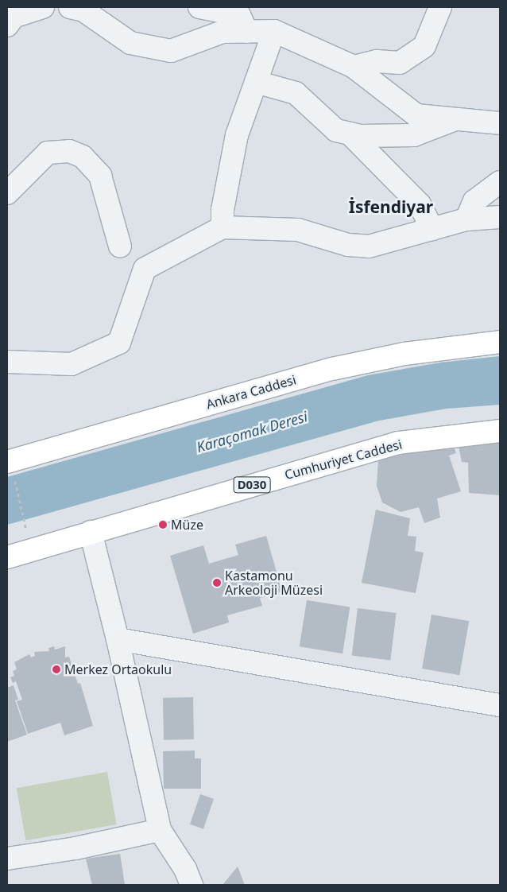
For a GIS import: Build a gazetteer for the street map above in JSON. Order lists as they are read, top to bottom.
{
  "streets": {
    "main road": ["Ankara Caddesi", "Cumhuriyet Caddesi", "D030"]
  },
  "districts": ["İsfendiyar"],
  "water": ["Karaçomak Deresi"],
  "places": ["Müze", "Kastamonu Arkeoloji Müzesi", "Merkez Ortaokulu"]
}
